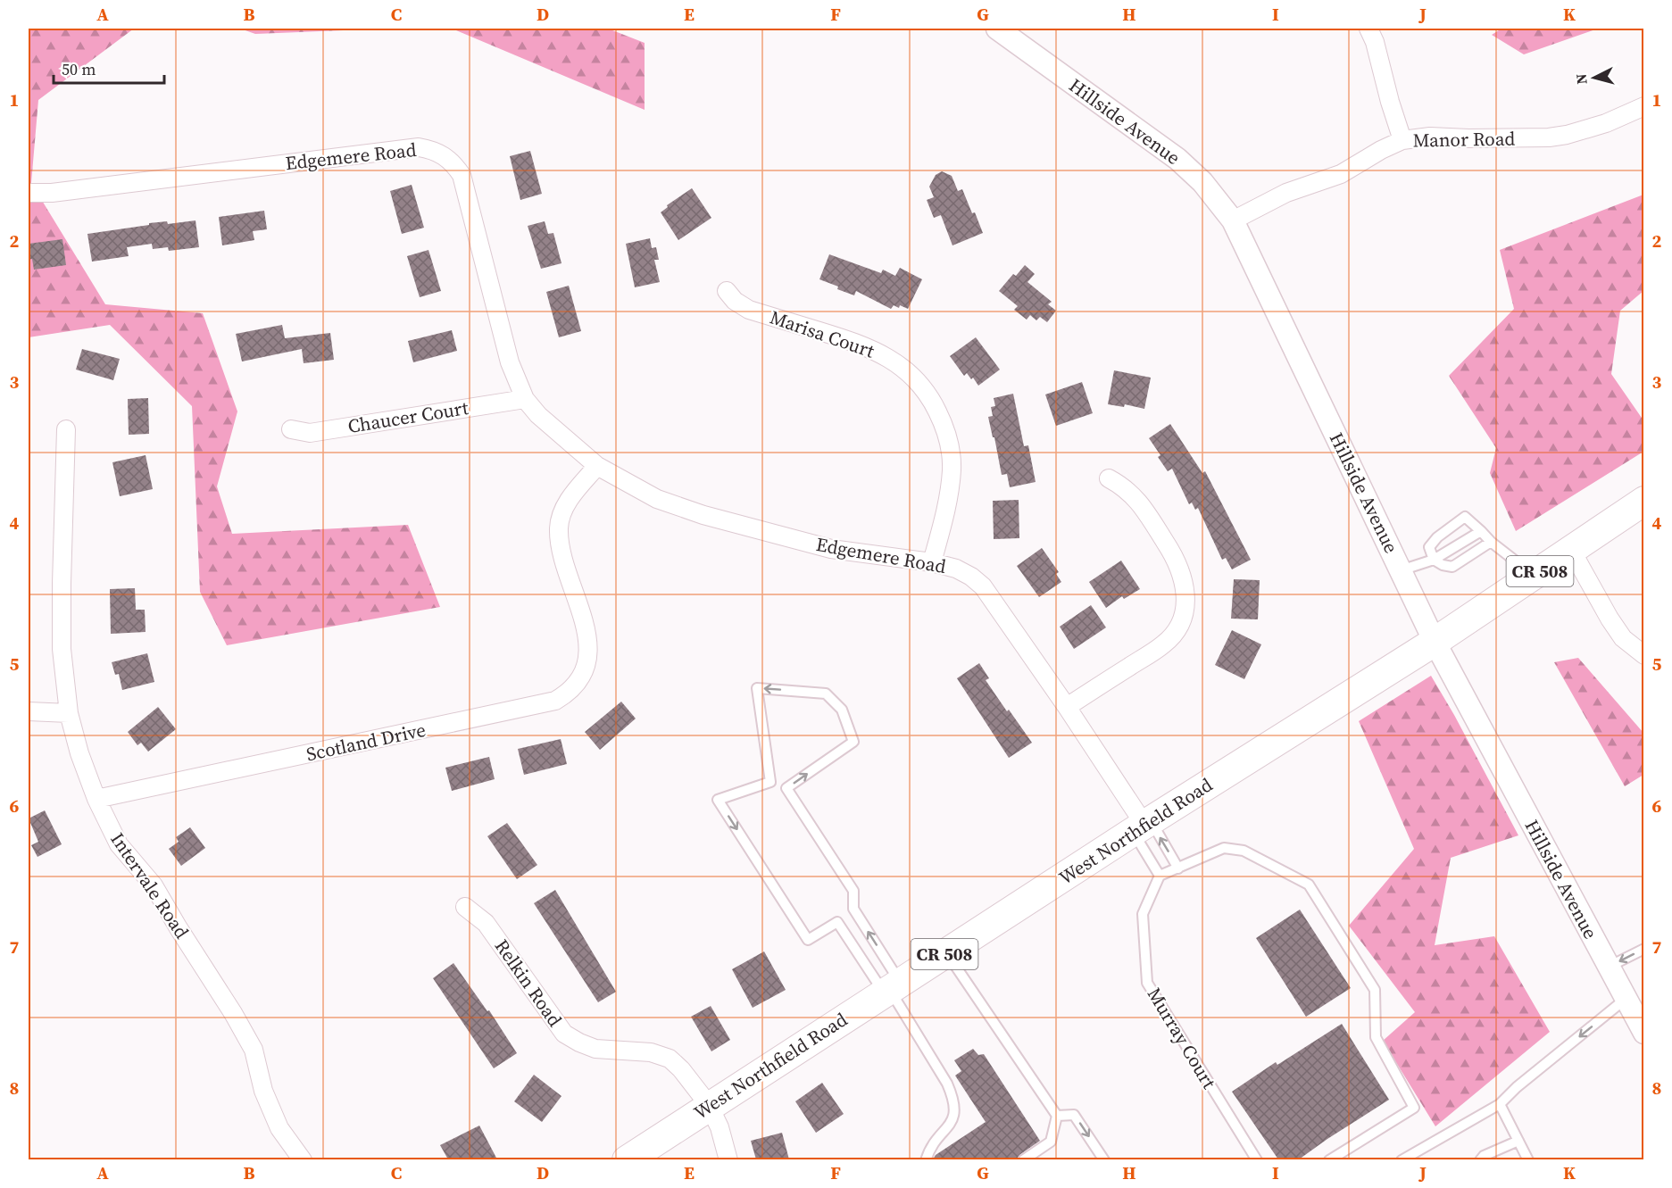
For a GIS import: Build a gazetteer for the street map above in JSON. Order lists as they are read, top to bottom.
{
  "streets": {
    "main road": ["CR 508", "West Northfield Road"],
    "street": [
      "Hillside Avenue",
      "Manor Road",
      "Edgemere Road",
      "Marisa Court",
      "Chaucer Court",
      "Scotland Drive",
      "Intervale Road",
      "Relkin Road"
    ],
    "lane": ["Murray Court"]
  },
  "crossings": [
    ["Hillside Avenue", "Manor Road"],
    ["Hillside Avenue", "West Northfield Road"],
    ["Edgemere Road", "Marisa Court"],
    ["Edgemere Road", "Chaucer Court"],
    ["Edgemere Road", "Scotland Drive"],
    ["Edgemere Road", "West Northfield Road"],
    ["Scotland Drive", "Intervale Road"],
    ["West Northfield Road", "Relkin Road"]
  ],
  "scale_bar": "50 m",
  "north": "left",
  "grid": {
    "columns": [
      "A",
      "B",
      "C",
      "D",
      "E",
      "F",
      "G",
      "H",
      "I",
      "J",
      "K"
    ],
    "rows": [
      "1",
      "2",
      "3",
      "4",
      "5",
      "6",
      "7",
      "8"
    ]
  }
}
